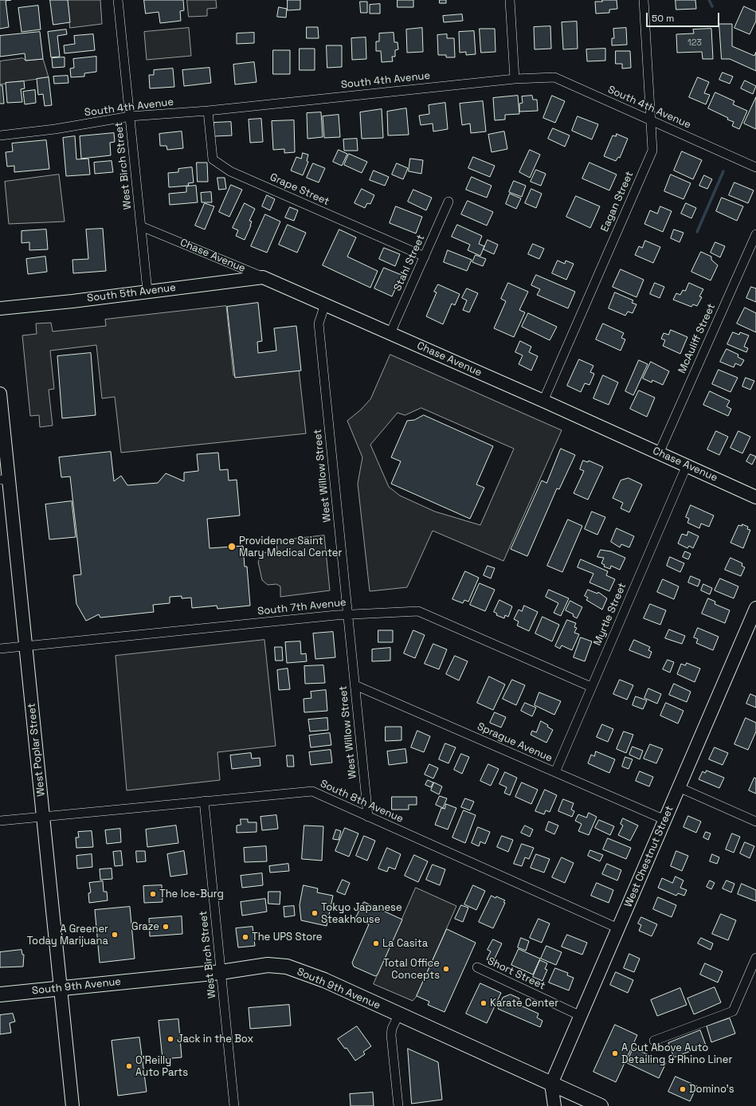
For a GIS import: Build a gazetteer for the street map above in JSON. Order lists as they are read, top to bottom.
{
  "streets": {
    "main road": [
      "Chase Avenue",
      "South 5th Avenue",
      "West Poplar Street",
      "West Chestnut Street",
      "South 9th Avenue"
    ],
    "street": [
      "South 4th Avenue",
      "West Birch Street",
      "Grape Street",
      "Eagan Street",
      "Stahl Street",
      "McAuliff Street",
      "West Willow Street",
      "South 7th Avenue",
      "Myrtle Street",
      "Sprague Avenue",
      "South 8th Avenue",
      "Short Street"
    ]
  },
  "crossings": [
    ["South 4th Avenue", "West Birch Street"],
    ["South 4th Avenue", "Grape Street"],
    ["South 4th Avenue", "Eagan Street"],
    ["West Birch Street", "Chase Avenue"],
    ["West Birch Street", "South 5th Avenue"],
    ["West Birch Street", "South 8th Avenue"],
    ["West Birch Street", "South 9th Avenue"],
    ["Grape Street", "Stahl Street"],
    ["Eagan Street", "Chase Avenue"],
    ["Chase Avenue", "Stahl Street"],
    ["Chase Avenue", "South 5th Avenue"],
    ["Chase Avenue", "McAuliff Street"],
    ["Chase Avenue", "West Willow Street"],
    ["Chase Avenue", "Myrtle Street"],
    ["West Willow Street", "South 7th Avenue"],
    ["West Willow Street", "Sprague Avenue"],
    ["West Willow Street", "South 8th Avenue"],
    ["South 7th Avenue", "Myrtle Street"],
    ["South 7th Avenue", "West Poplar Street"],
    ["Myrtle Street", "Sprague Avenue"],
    ["Sprague Avenue", "West Chestnut Street"],
    ["West Poplar Street", "South 8th Avenue"],
    ["West Poplar Street", "South 9th Avenue"],
    ["South 8th Avenue", "West Chestnut Street"],
    ["West Chestnut Street", "Short Street"],
    ["West Chestnut Street", "South 9th Avenue"]
  ],
  "places": [
    "Providence Saint Mary Medical Center",
    "The Ice-Burg",
    "Tokyo Japanese Steakhouse",
    "Graze",
    "A Greener Today Marijuana",
    "The UPS Store",
    "La Casita",
    "Total Office Concepts",
    "Karate Center",
    "Jack in the Box",
    "A Cut Above Auto Detailing & Rhino Liner",
    "O'Reilly Auto Parts",
    "Domino's"
  ],
  "house_numbers": ["123"],
  "scale_bar": "50 m"
}
